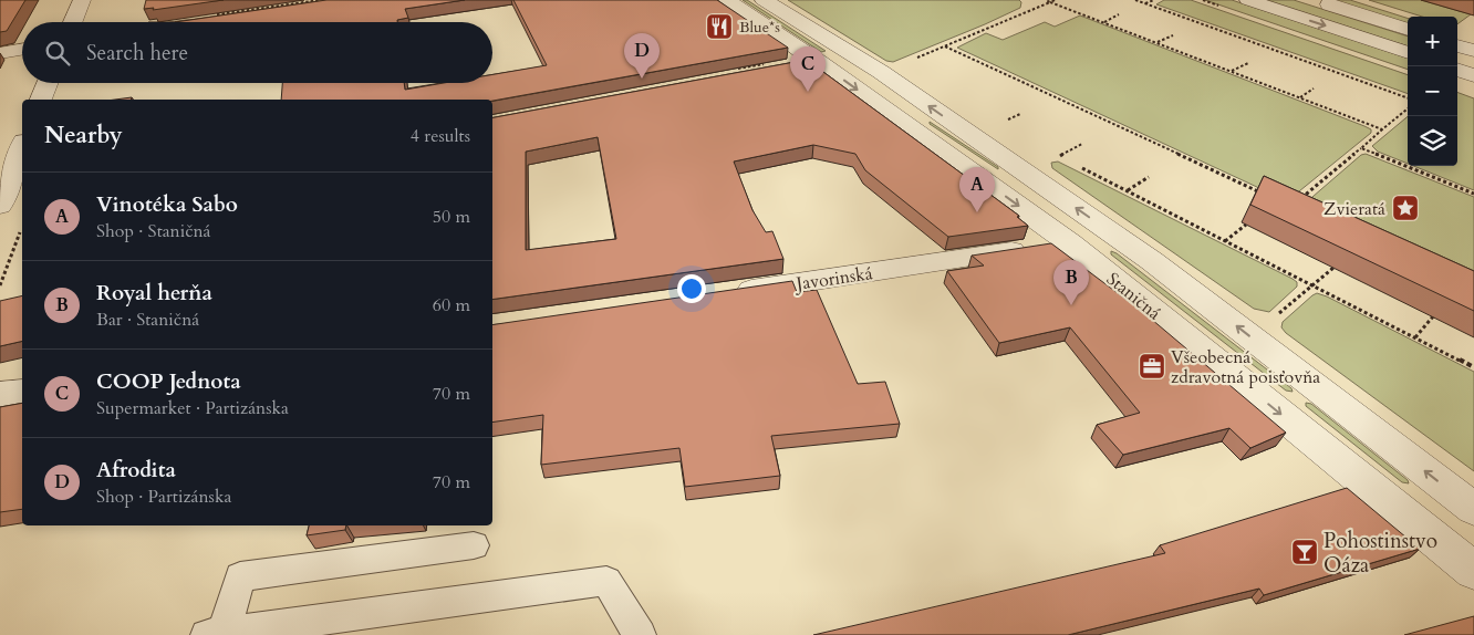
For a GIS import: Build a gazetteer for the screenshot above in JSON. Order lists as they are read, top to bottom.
{
  "streets": {
    "street": ["Javorinská", "Staničná"]
  },
  "crossings": [
    ["Javorinská", "Staničná"]
  ],
  "places": {
    "restaurant": ["Blue*s"],
    "place": ["Zvieratá"],
    "office": ["Všeobecná zdravotná poisťovňa"],
    "bar": ["Pohostinstvo Oáza"]
  },
  "page": {
    "map_buttons": ["+", "−"],
    "search": "Search here",
    "pins": [
      "D",
      "C",
      "A",
      "B"
    ],
    "heading": ["Nearby", "4 results"],
    "list": [
      {
        "mark": "A",
        "name": "Vinotéka Sabo",
        "note": "Shop · Staničná",
        "value": "50 m"
      },
      {
        "mark": "B",
        "name": "Royal herňa",
        "note": "Bar · Staničná",
        "value": "60 m"
      },
      {
        "mark": "C",
        "name": "COOP Jednota",
        "note": "Supermarket · Partizánska",
        "value": "70 m"
      },
      {
        "mark": "D",
        "name": "Afrodita",
        "note": "Shop · Partizánska",
        "value": "70 m"
      }
    ]
  }
}
